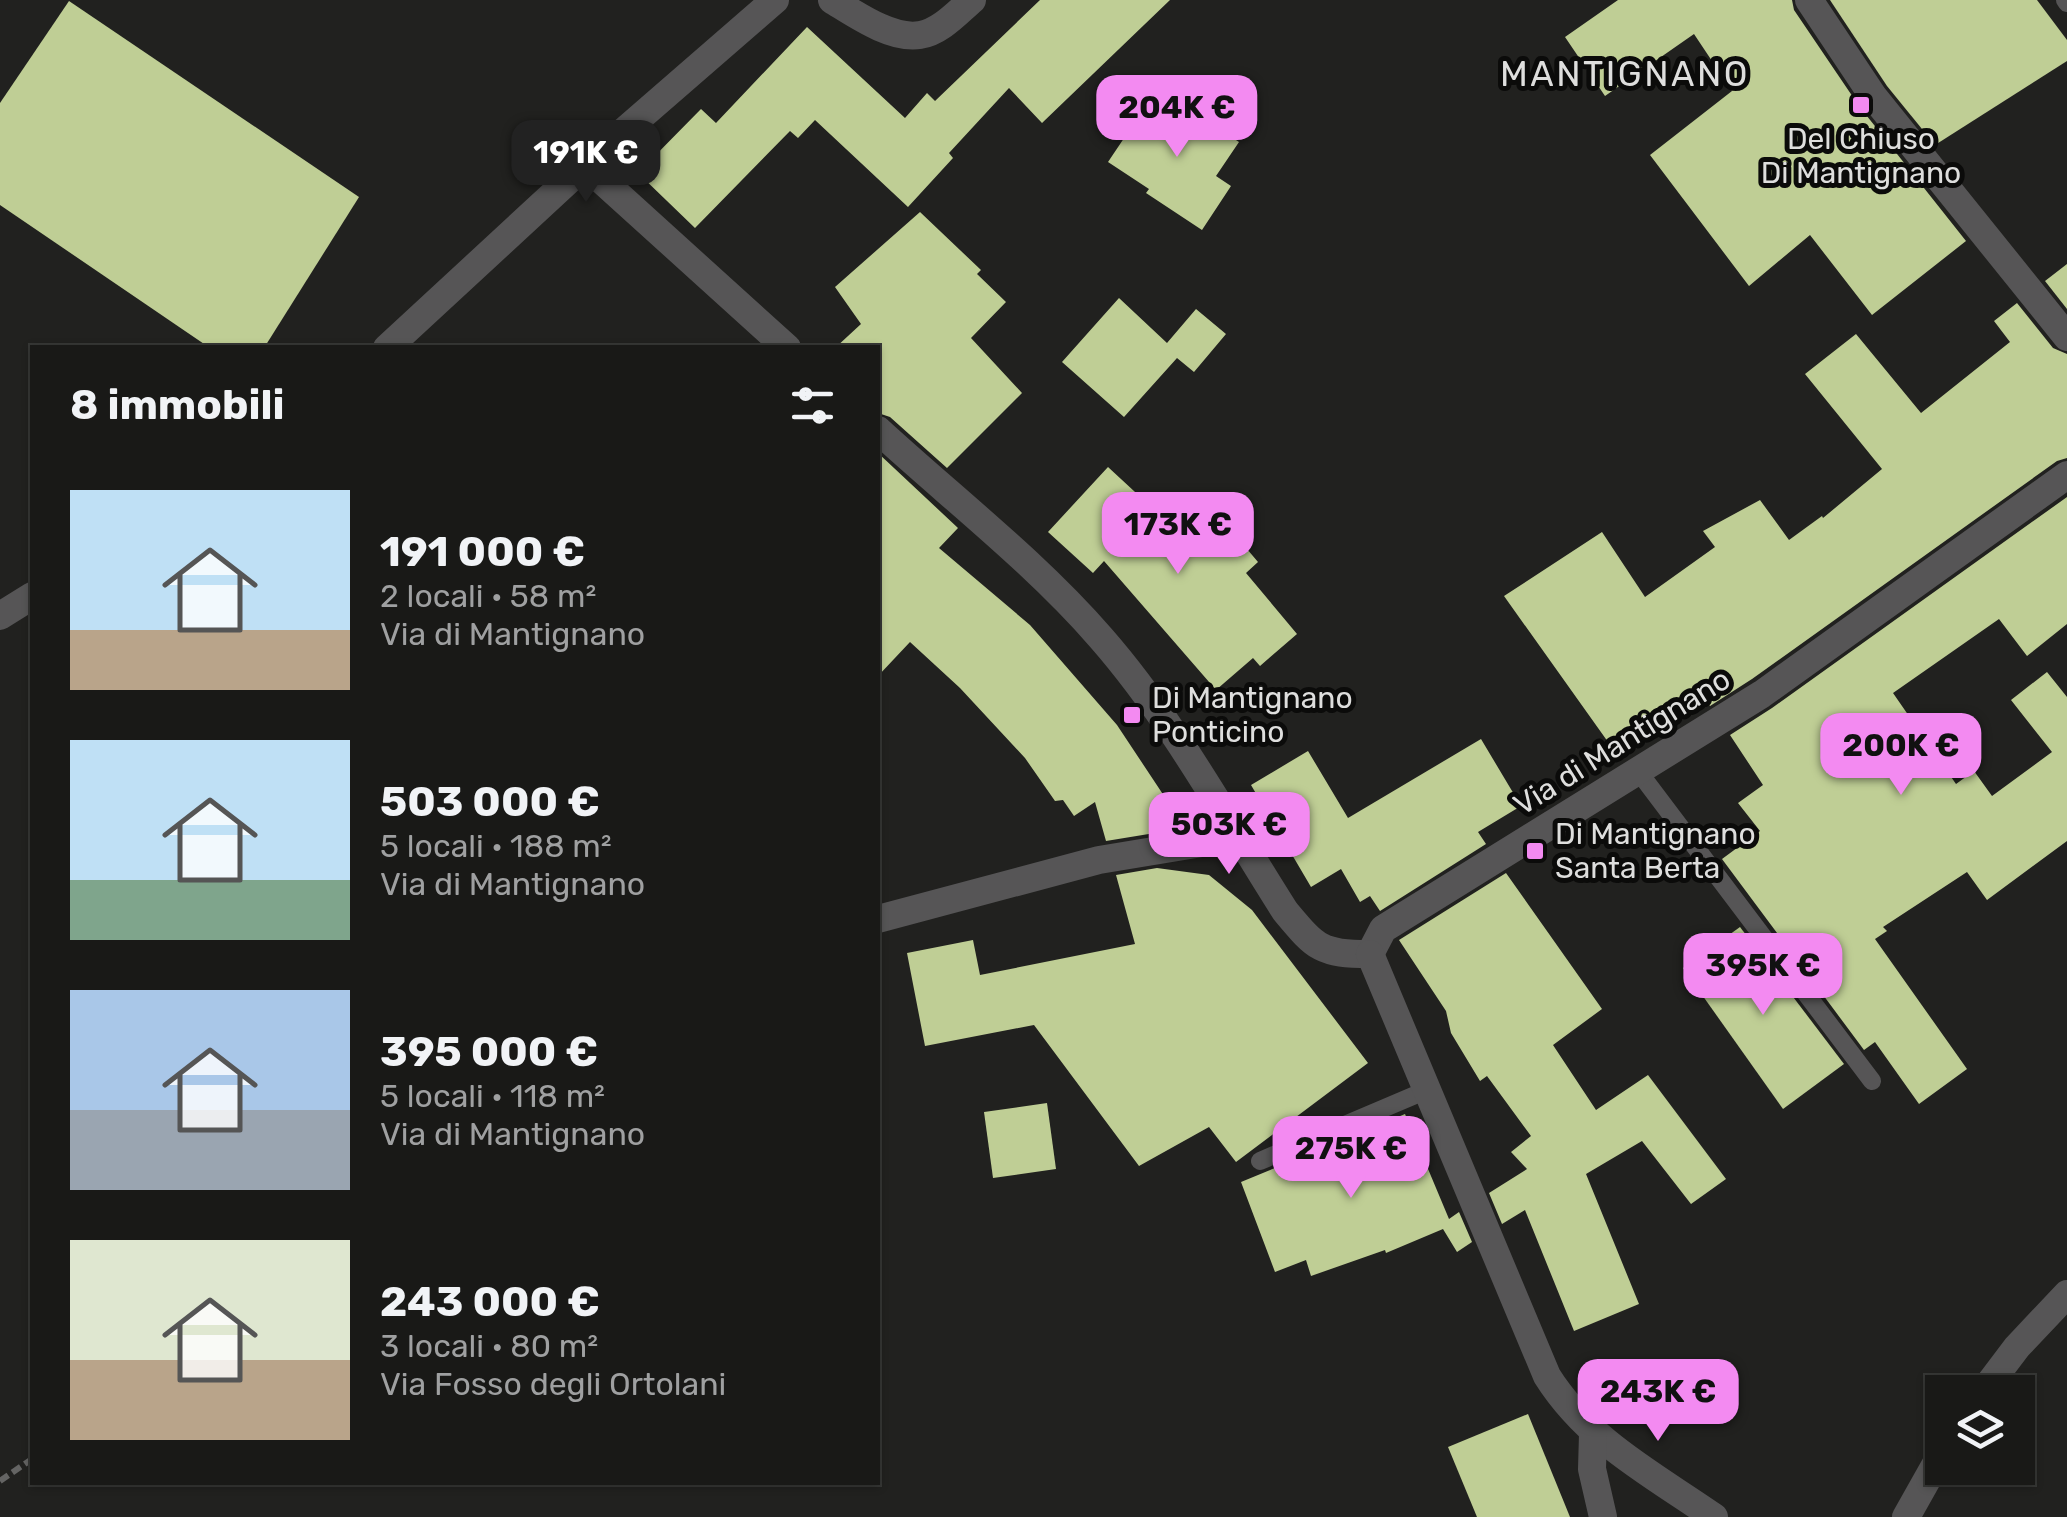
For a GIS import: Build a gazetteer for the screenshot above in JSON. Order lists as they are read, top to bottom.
{
  "streets": {
    "street": ["Via di Mantignano"]
  },
  "districts": ["MANTIGNANO"],
  "places": {
    "transit": ["Del Chiuso Di Mantignano", "Di Mantignano Ponticino", "Di Mantignano Santa Berta"]
  },
  "page": {
    "price": [
      "204K €",
      "191K €",
      "173K €",
      "200K €",
      "503K €",
      "395K €",
      "275K €",
      "243K €"
    ],
    "heading": "8 immobili",
    "list": [
      {
        "name": "191 000 €",
        "note": "2 locali · 58 m² · Via di Mantignano"
      },
      {
        "name": "503 000 €",
        "note": "5 locali · 188 m² · Via di Mantignano"
      },
      {
        "name": "395 000 €",
        "note": "5 locali · 118 m² · Via di Mantignano"
      },
      {
        "name": "243 000 €",
        "note": "3 locali · 80 m² · Via Fosso degli Ortolani"
      }
    ]
  }
}
